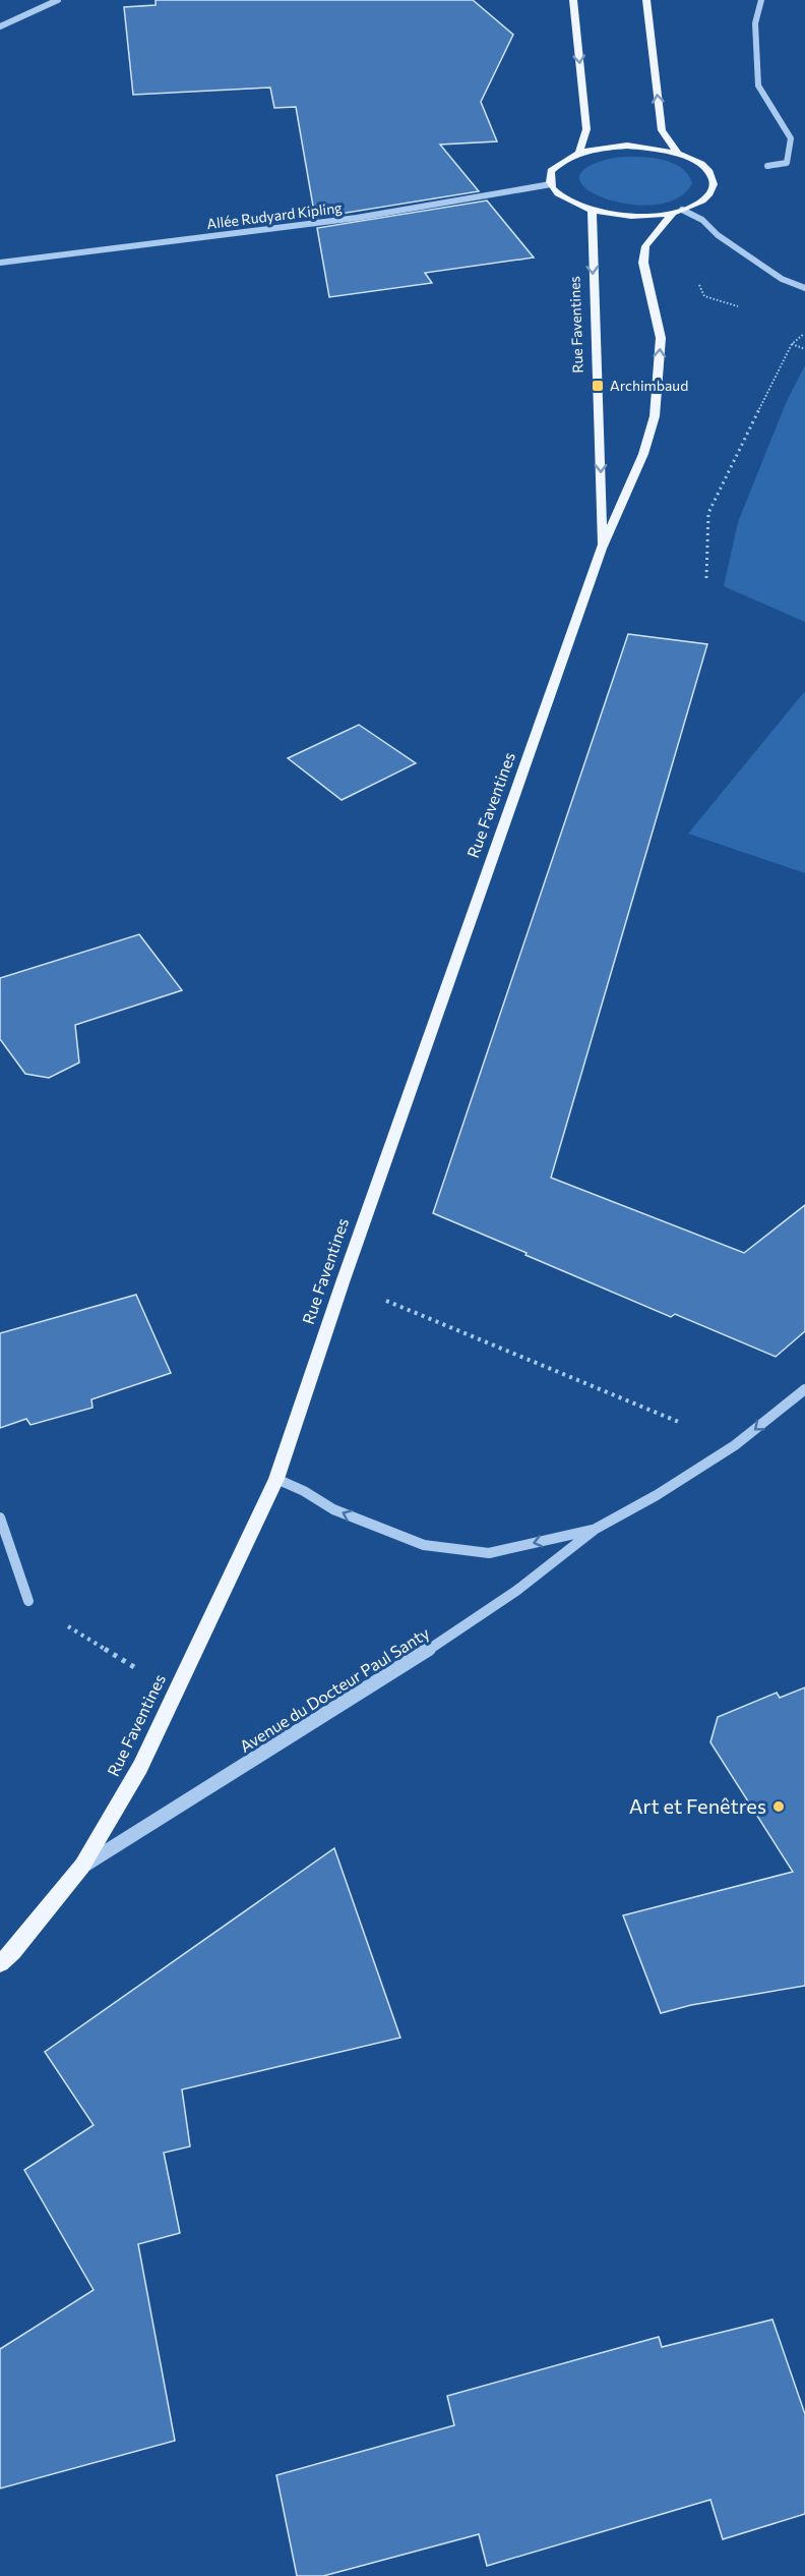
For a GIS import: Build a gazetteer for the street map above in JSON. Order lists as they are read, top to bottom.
{
  "streets": {
    "main road": ["Rue Faventines"],
    "street": ["Allée Rudyard Kipling", "Avenue du Docteur Paul Santy"]
  },
  "crossings": [
    ["Allée Rudyard Kipling", "Rue Faventines"],
    ["Rue Faventines", "Avenue du Docteur Paul Santy"]
  ],
  "places": {
    "transit": ["Archimbaud"],
    "other": ["Art et Fenêtres"]
  }
}
